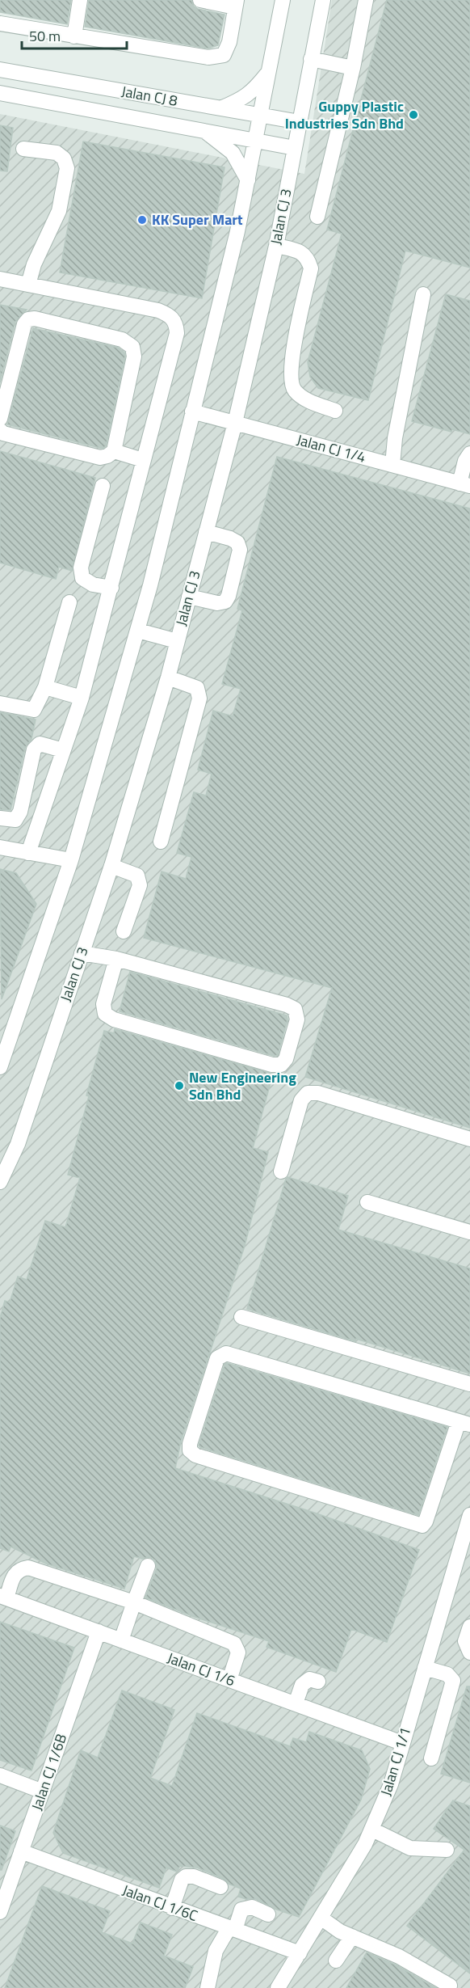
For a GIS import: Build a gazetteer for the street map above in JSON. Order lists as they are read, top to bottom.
{
  "streets": {
    "street": [
      "Jalan CJ 8",
      "Jalan CJ 3",
      "Jalan CJ 1/4",
      "Jalan CJ 1/6",
      "Jalan CJ 1/1",
      "Jalan CJ 1/6B",
      "Jalan CJ 1/6C"
    ]
  },
  "crossings": [
    ["Jalan CJ 8", "Jalan CJ 3"],
    ["Jalan CJ 3", "Jalan CJ 1/4"],
    ["Jalan CJ 1/6", "Jalan CJ 1/1"],
    ["Jalan CJ 1/6", "Jalan CJ 1/6B"],
    ["Jalan CJ 1/1", "Jalan CJ 1/6C"],
    ["Jalan CJ 1/6B", "Jalan CJ 1/6C"]
  ],
  "places": ["Guppy Plastic Industries Sdn Bhd", "KK Super Mart", "New Engineering Sdn Bhd"],
  "scale_bar": "50 m"
}
